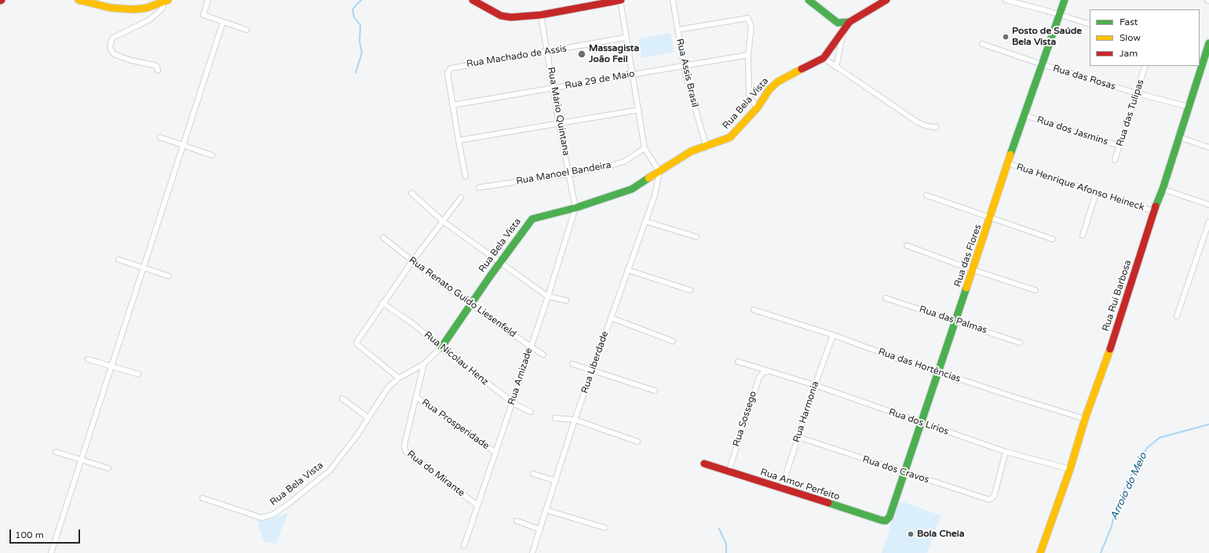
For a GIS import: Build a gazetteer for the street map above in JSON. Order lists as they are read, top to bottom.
{
  "streets": {
    "street": [
      "Rua Machado de Assis",
      "Rua Assis Brasil",
      "Rua das Rosas",
      "Rua 29 de Maio",
      "Rua Bela Vista",
      "Rua Mário Quintana",
      "Rua das Tulipas",
      "Rua dos Jasmins",
      "Rua Manoel Bandeira",
      "Rua Henrique Afonso Heineck",
      "Rua das Flores",
      "Rua Ruí Barbosa",
      "Rua Renato Guido Liesenfeld",
      "Rua das Palmas",
      "Rua Nicolau Henz",
      "Rua Liberdade",
      "Rua das Hortências",
      "Rua Amizade",
      "Rua Harmonia",
      "Rua Sossego",
      "Rua dos Lírios",
      "Rua Prosperidade",
      "Rua dos Cravos",
      "Rua do Mirante",
      "Rua Amor Perfeito"
    ]
  },
  "crossings": [
    ["Rua Machado de Assis", "Rua 29 de Maio"],
    ["Rua Machado de Assis", "Rua Mário Quintana"],
    ["Rua Assis Brasil", "Rua 29 de Maio"],
    ["Rua Assis Brasil", "Rua Bela Vista"],
    ["Rua das Rosas", "Rua das Tulipas"],
    ["Rua das Rosas", "Rua das Flores"],
    ["Rua das Rosas", "Rua Ruí Barbosa"],
    ["Rua 29 de Maio", "Rua Mário Quintana"],
    ["Rua Bela Vista", "Rua Mário Quintana"],
    ["Rua Bela Vista", "Rua Renato Guido Liesenfeld"],
    ["Rua Bela Vista", "Rua Nicolau Henz"],
    ["Rua Bela Vista", "Rua Liberdade"],
    ["Rua Bela Vista", "Rua Amizade"],
    ["Rua Bela Vista", "Rua do Mirante"],
    ["Rua Mário Quintana", "Rua Manoel Bandeira"],
    ["Rua Mário Quintana", "Rua Amizade"],
    ["Rua das Tulipas", "Rua dos Jasmins"],
    ["Rua dos Jasmins", "Rua das Flores"],
    ["Rua Henrique Afonso Heineck", "Rua das Flores"],
    ["Rua Henrique Afonso Heineck", "Rua Ruí Barbosa"],
    ["Rua das Flores", "Rua das Palmas"],
    ["Rua das Flores", "Rua das Hortências"],
    ["Rua das Flores", "Rua dos Lírios"],
    ["Rua das Flores", "Rua dos Cravos"],
    ["Rua das Flores", "Rua Amor Perfeito"],
    ["Rua Ruí Barbosa", "Rua das Hortências"],
    ["Rua Ruí Barbosa", "Rua dos Lírios"],
    ["Rua Renato Guido Liesenfeld", "Rua Amizade"],
    ["Rua Nicolau Henz", "Rua Amizade"],
    ["Rua das Hortências", "Rua Harmonia"],
    ["Rua Amizade", "Rua Prosperidade"],
    ["Rua Amizade", "Rua do Mirante"],
    ["Rua Harmonia", "Rua dos Lírios"],
    ["Rua Harmonia", "Rua dos Cravos"],
    ["Rua Harmonia", "Rua Amor Perfeito"],
    ["Rua Sossego", "Rua dos Lírios"],
    ["Rua Sossego", "Rua Amor Perfeito"],
    ["Rua dos Lírios", "Rua dos Cravos"],
    ["Rua Prosperidade", "Rua do Mirante"]
  ],
  "water": ["Arroio do Meio"],
  "places": ["Posto de Saúde Bela Vista", "Massagista João Feil", "Bola Cheia"],
  "legend": ["Fast", "Slow", "Jam"],
  "scale_bar": "100 m"
}
